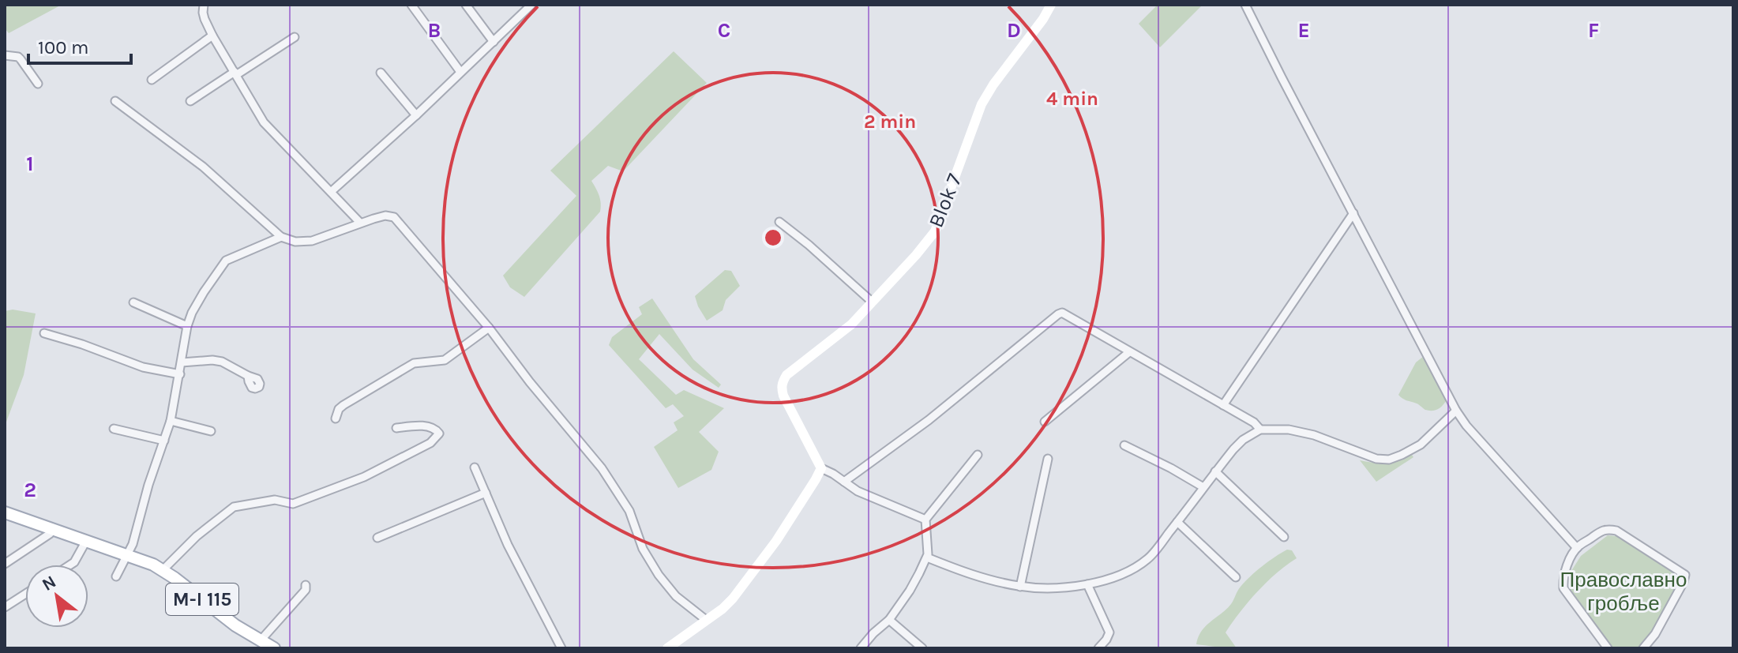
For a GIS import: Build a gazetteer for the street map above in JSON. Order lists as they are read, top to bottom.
{
  "streets": {
    "main road": ["M-I 115"],
    "street": ["Blok 7"]
  },
  "parks": ["Православно гробље"],
  "scale_bar": "100 m",
  "north": "top left",
  "grid": {
    "columns": [
      "B",
      "C",
      "D",
      "E",
      "F"
    ],
    "rows": ["1", "2"]
  },
  "rings": ["4 min", "2 min"]
}
